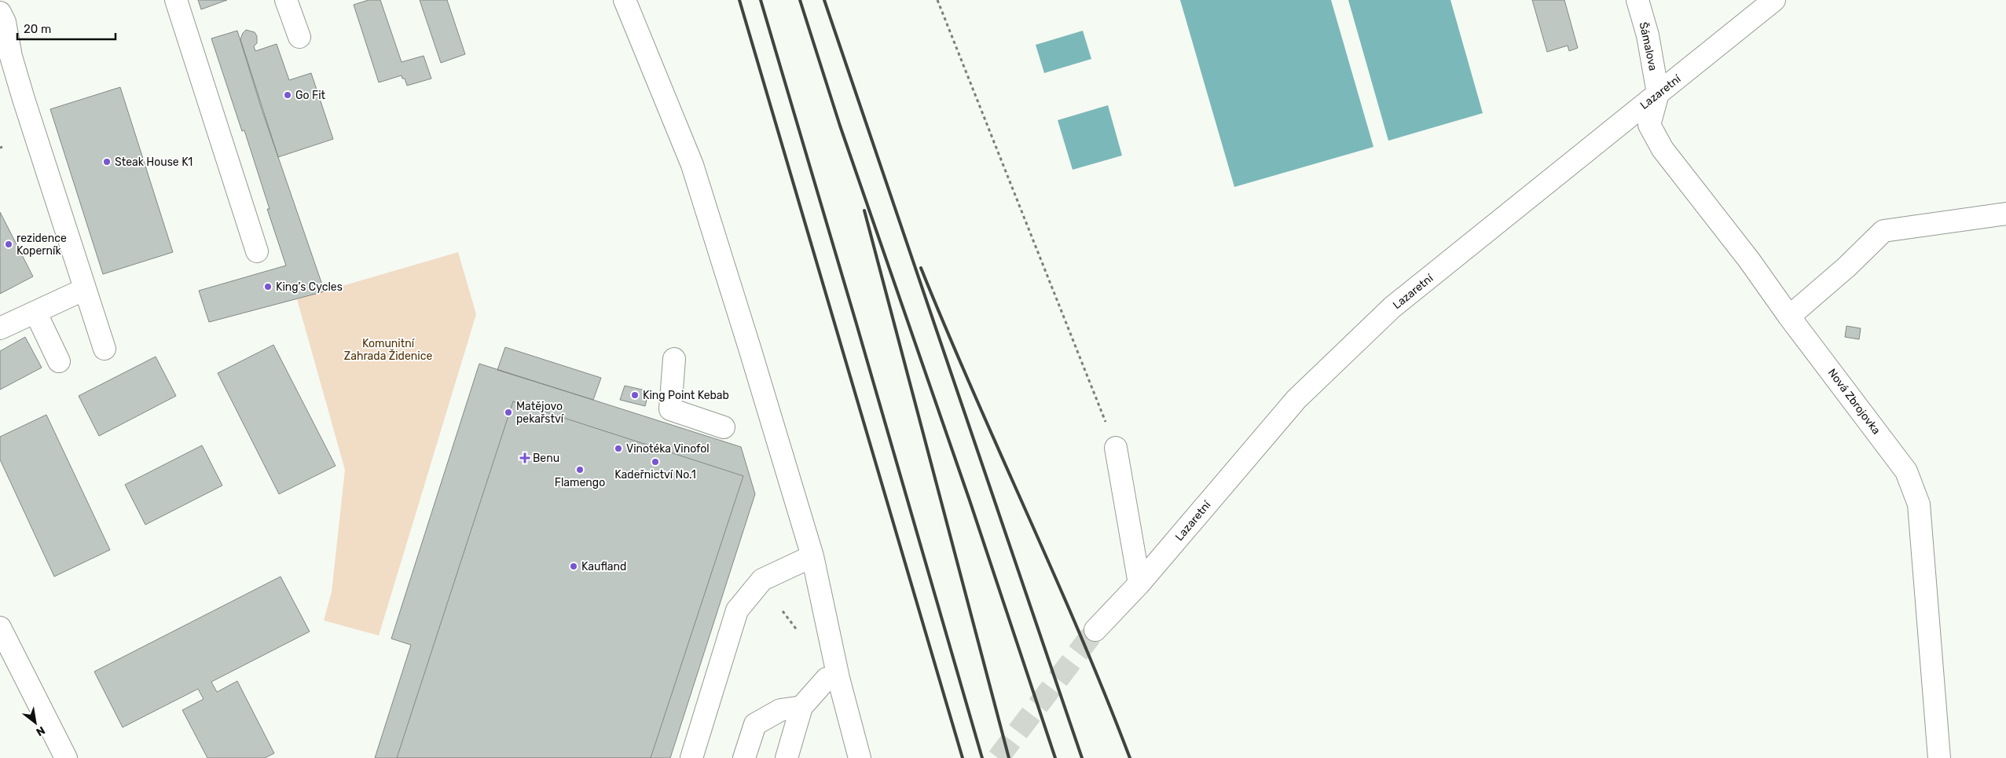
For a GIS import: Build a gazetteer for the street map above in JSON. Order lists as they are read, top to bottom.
{
  "streets": {
    "street": ["Šámalova", "Lazaretní", "Nová Zbrojovka"]
  },
  "crossings": [
    ["Šámalova", "Lazaretní"],
    ["Šámalova", "Nová Zbrojovka"],
    ["Lazaretní", "Nová Zbrojovka"]
  ],
  "parks": ["Komunitní Zahrada Židenice"],
  "places": {
    "other": [
      "Go Fit",
      "Steak House K1",
      "rezidence Koperník",
      "King's Cycles",
      "King Point Kebab",
      "Matějovo pekařství",
      "Vinotéka Vinofol",
      "Kadeřnictví No.1",
      "Flamengo",
      "Kaufland"
    ],
    "health": ["Benu"]
  },
  "scale_bar": "20 m",
  "north": "bottom right"
}
